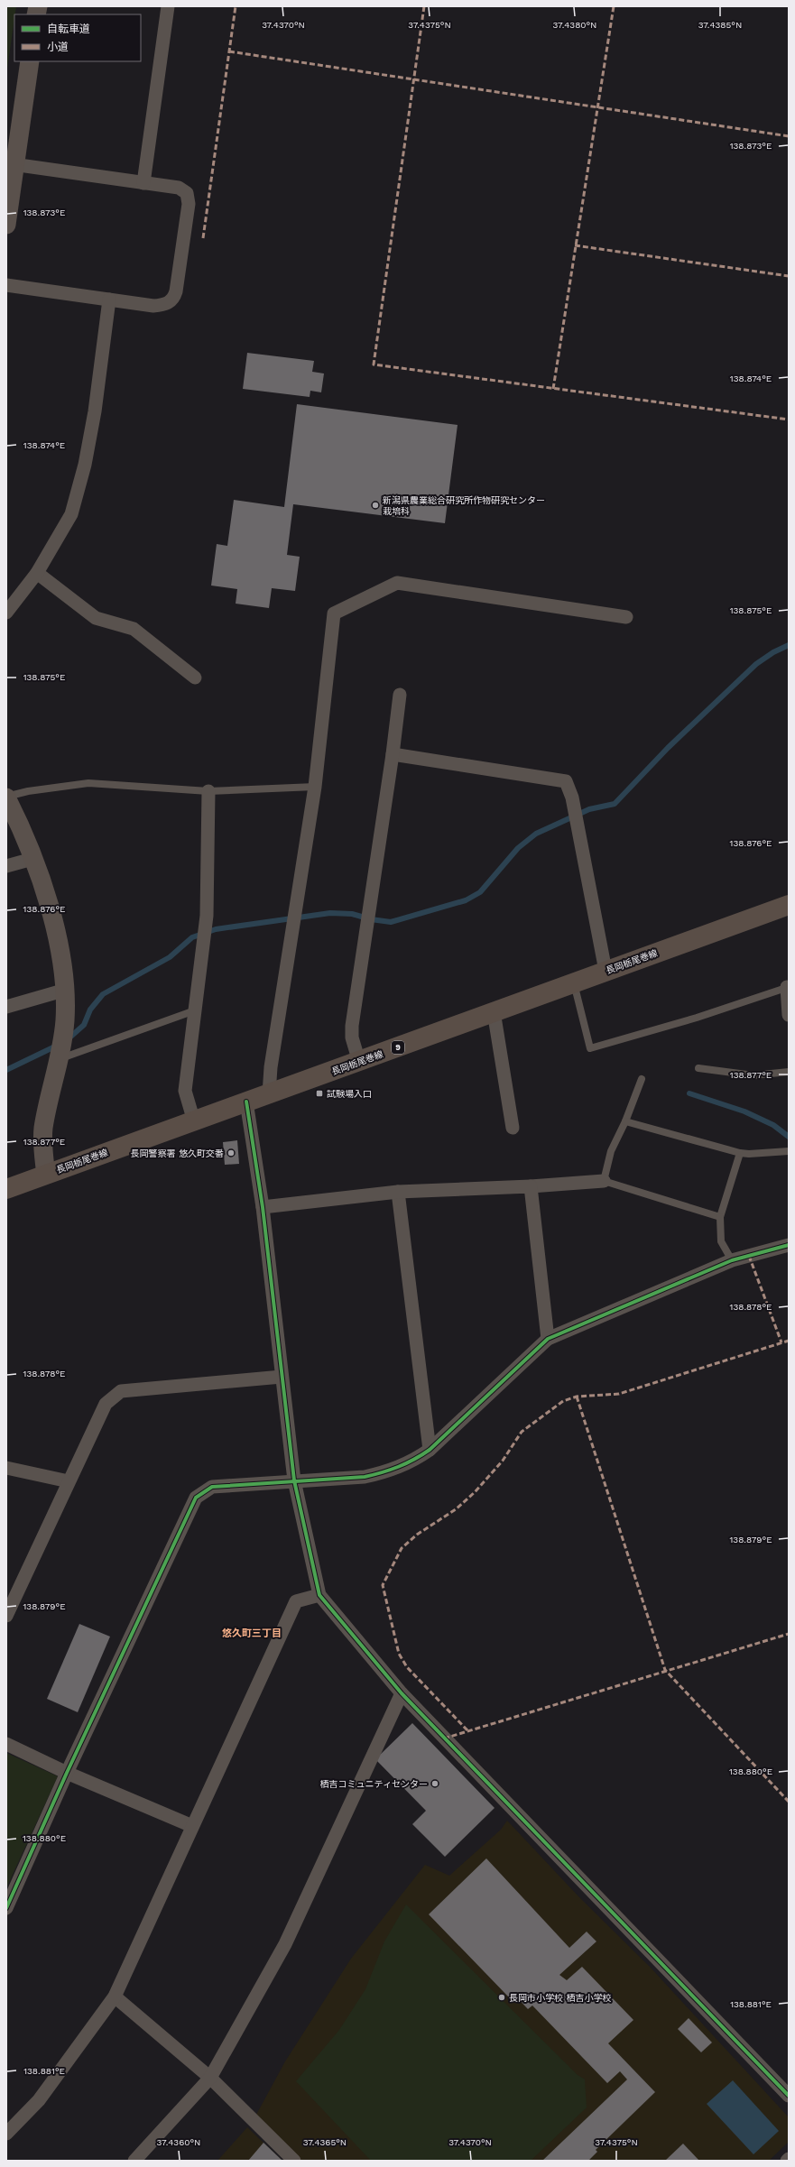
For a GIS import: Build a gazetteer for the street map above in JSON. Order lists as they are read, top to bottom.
{
  "streets": {
    "main road": ["長岡栃尾巻線", "9"]
  },
  "districts": ["悠久町三丁目"],
  "places": {
    "other": [
      "新潟県農業総合研究所作物研究センター 栽培科",
      "長岡警察署 悠久町交番",
      "栖吉コミュニティセンター",
      "長岡市小学校 栖吉小学校"
    ],
    "transit": ["試験場入口"]
  },
  "legend": ["自転車道", "小道"],
  "coordinates": [
    "37.4370°N",
    "37.4375°N",
    "37.4380°N",
    "37.4385°N",
    "138.873°E",
    "138.874°E",
    "138.875°E",
    "138.876°E",
    "138.877°E",
    "138.878°E",
    "138.879°E",
    "138.880°E",
    "138.881°E",
    "37.4360°N",
    "37.4365°N"
  ]
}
